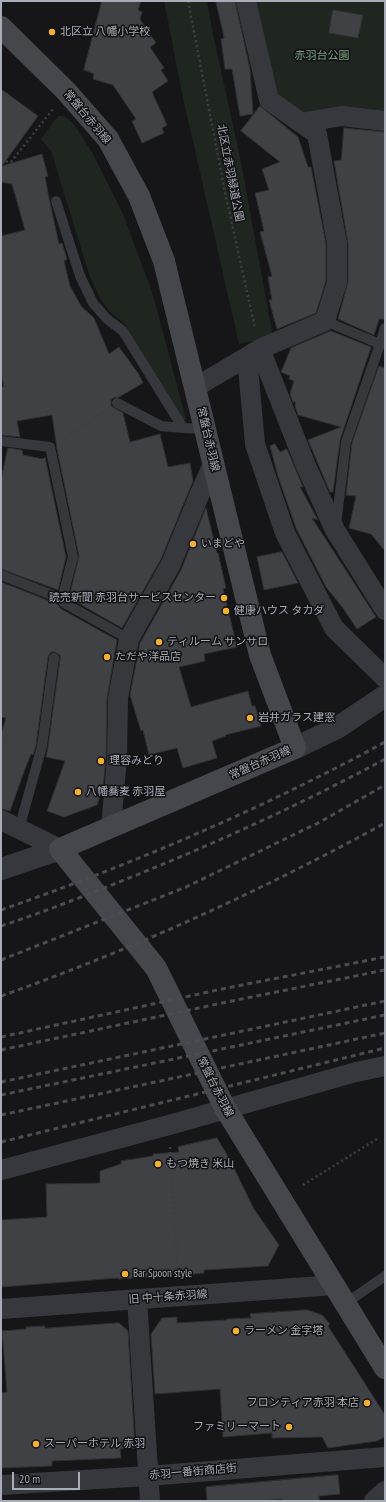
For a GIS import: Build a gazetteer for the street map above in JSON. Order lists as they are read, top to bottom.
{
  "streets": {
    "main road": ["常盤台赤羽線"],
    "street": ["旧 中十条赤羽線", "赤羽一番街商店街"],
    "path": ["北区立赤羽緑道公園"]
  },
  "crossings": [
    ["常盤台赤羽線", "旧 中十条赤羽線"]
  ],
  "parks": ["赤羽台公園"],
  "places": [
    "北区立 八幡小学校",
    "いまどや",
    "読売新聞 赤羽台サービスセンター",
    "健康ハウス タカダ",
    "ティルーム サンサロ",
    "ただや洋品店",
    "岩井ガラス建窓",
    "理容みどり",
    "八幡蕎麦 赤羽屋",
    "もつ焼き 米山",
    "Bar Spoon style",
    "ラーメン 金字塔",
    "フロンティア赤羽 本店",
    "ファミリーマート",
    "スーパーホテル 赤羽"
  ],
  "scale_bar": "20 m"
}
